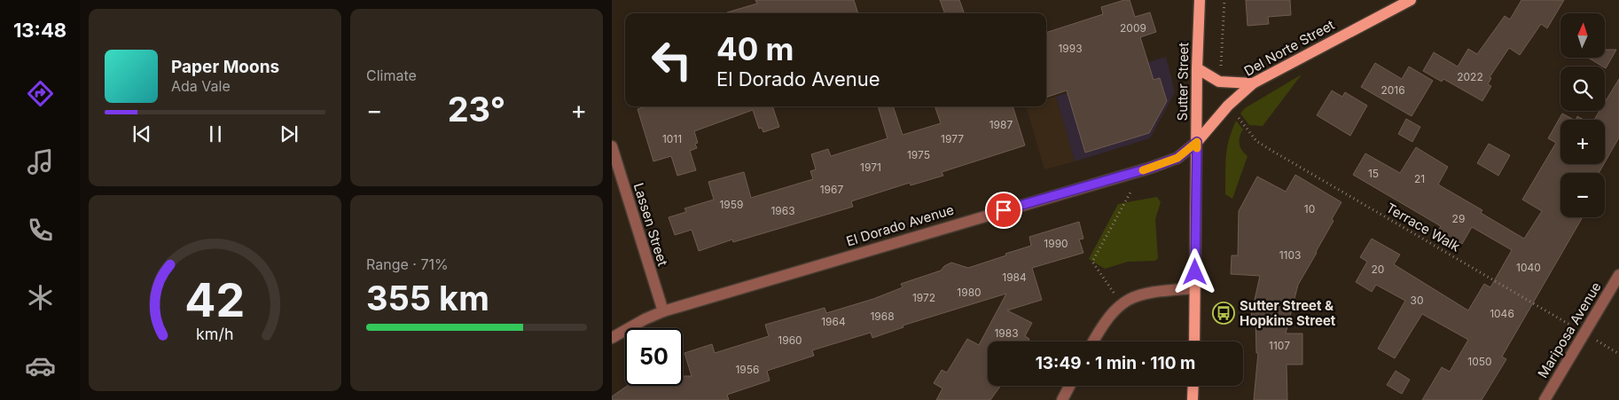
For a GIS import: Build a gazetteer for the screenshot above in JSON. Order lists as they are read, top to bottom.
{
  "streets": {
    "main road": ["Del Norte Street", "Sutter Street"],
    "street": ["Lassen Street", "El Dorado Avenue", "Mariposa Avenue"],
    "path": ["Terrace Walk"]
  },
  "crossings": [
    ["Del Norte Street", "Sutter Street"],
    ["Del Norte Street", "El Dorado Avenue"],
    ["Del Norte Street", "Terrace Walk"],
    ["Sutter Street", "El Dorado Avenue"],
    ["Lassen Street", "El Dorado Avenue"],
    ["Terrace Walk", "Mariposa Avenue"]
  ],
  "places": {
    "bus stop": ["Sutter Street & Hopkins Street"]
  },
  "house_numbers": [
    "2009",
    "1993",
    "2022",
    "2016",
    "1987",
    "1011",
    "1977",
    "1975",
    "1971",
    "15",
    "21",
    "1967",
    "1959",
    "10",
    "1963",
    "29",
    "1990",
    "1103",
    "1040",
    "20",
    "1984",
    "1980",
    "1972",
    "30",
    "1046",
    "1968",
    "1964",
    "1983",
    "1960",
    "1107",
    "1050",
    "1956"
  ],
  "north": "top",
  "page": {
    "tabs": "13:48",
    "tile": [
      "Climate",
      ["Range · 71%", "355 km"]
    ],
    "map_buttons": ["+", "−"],
    "turn": ["40 m", "El Dorado Avenue"],
    "song": ["Paper Moons", "Ada Vale"],
    "heat": ["−", "23°", "+"],
    "limit": "50",
    "trip": "13:49 · 1 min · 110 m",
    "gauge": ["42", "km/h"]
  }
}
